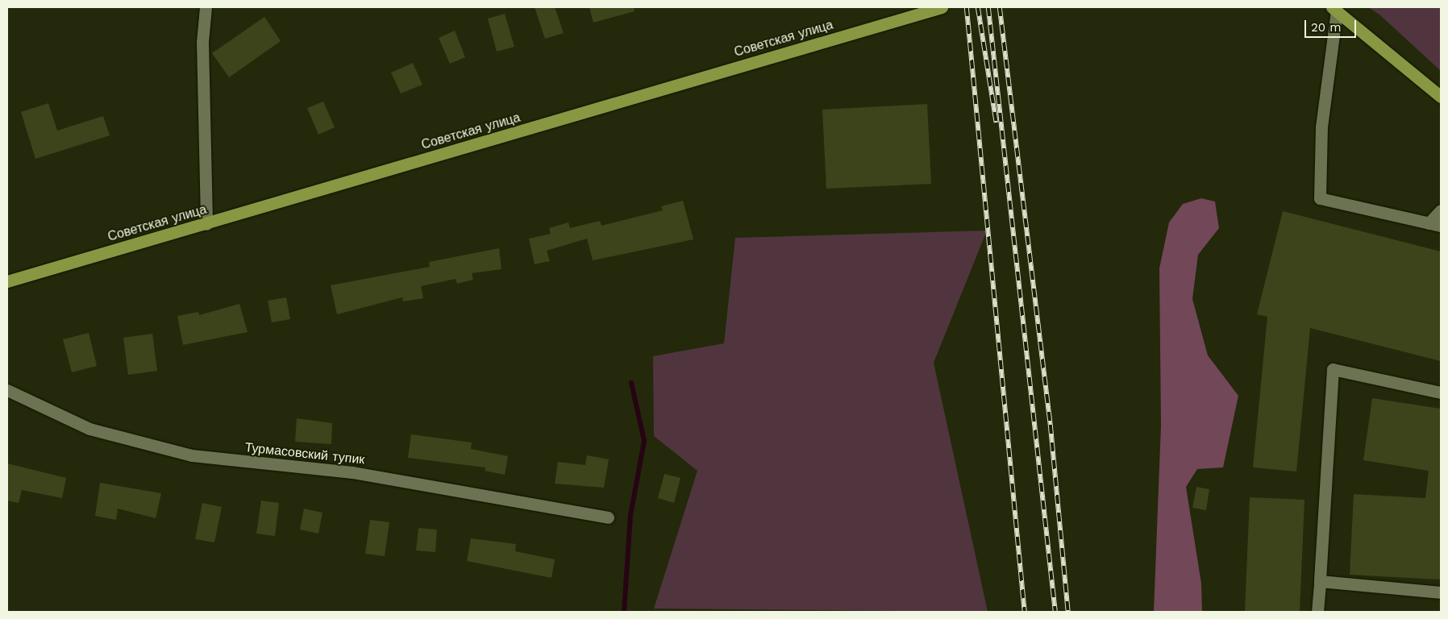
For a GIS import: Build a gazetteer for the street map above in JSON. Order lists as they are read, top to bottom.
{
  "streets": {
    "main road": ["Советская улица"],
    "street": ["Турмасовский тупик"]
  },
  "scale_bar": "20 m"
}
